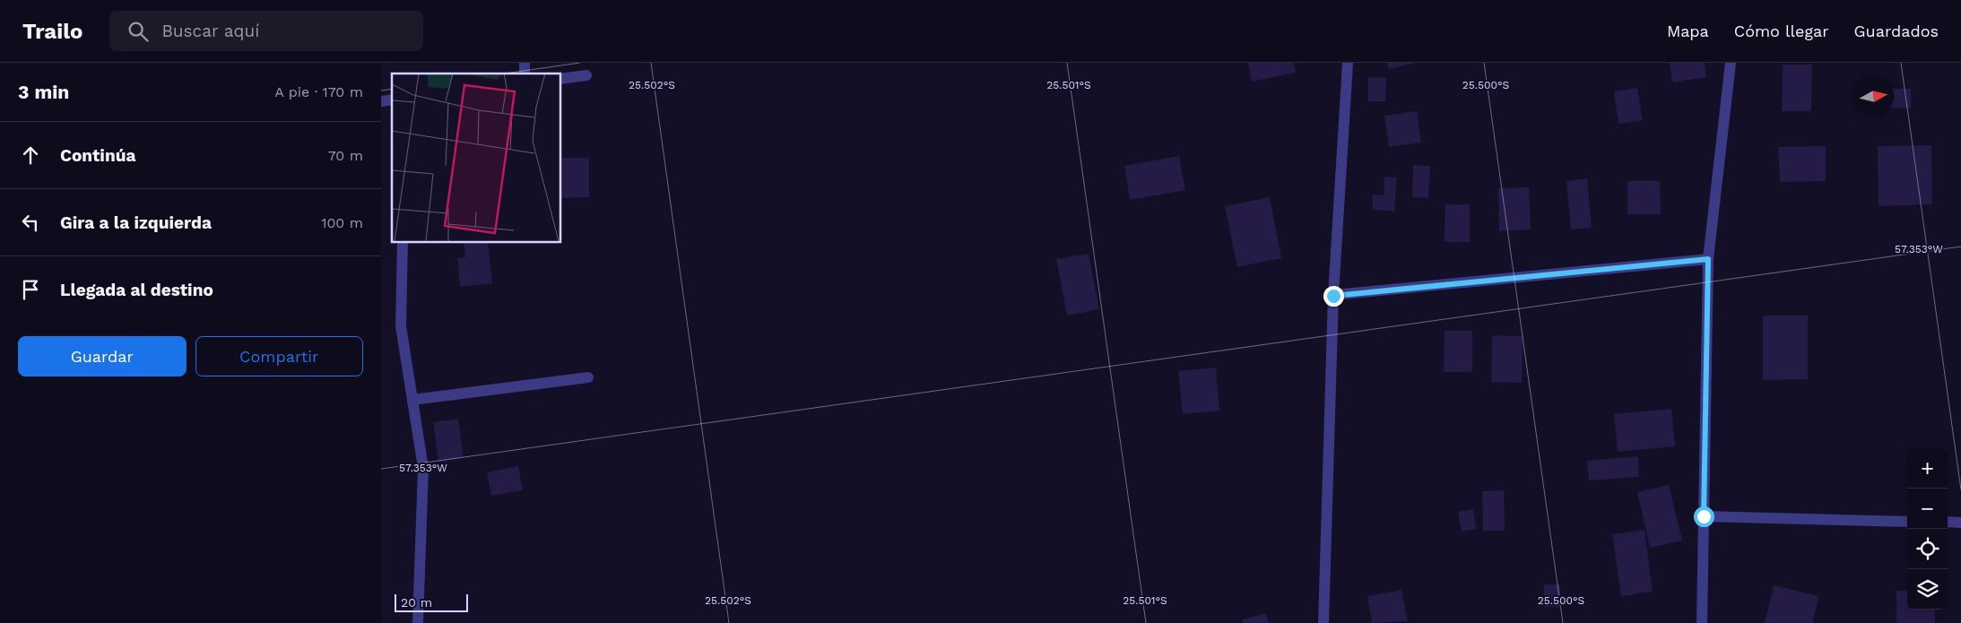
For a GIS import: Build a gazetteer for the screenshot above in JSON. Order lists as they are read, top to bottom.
{
  "scale_bar": "20 m",
  "north": "right",
  "page": {
    "header": "Trailo",
    "search": "Buscar aquí",
    "nav": ["Mapa", "Cómo llegar", "Guardados"],
    "heading": ["3 min", "A pie · 170 m"],
    "list": [
      ["Continúa", "70 m"],
      ["Gira a la izquierda", "100 m"],
      "Llegada al destino"
    ],
    "buttons": ["Guardar", "Compartir"],
    "map_buttons": ["+", "−"],
    "scale": "20 m"
  },
  "coordinates": [
    "25.502°S",
    "25.501°S",
    "25.500°S",
    "57.353°W"
  ]
}
